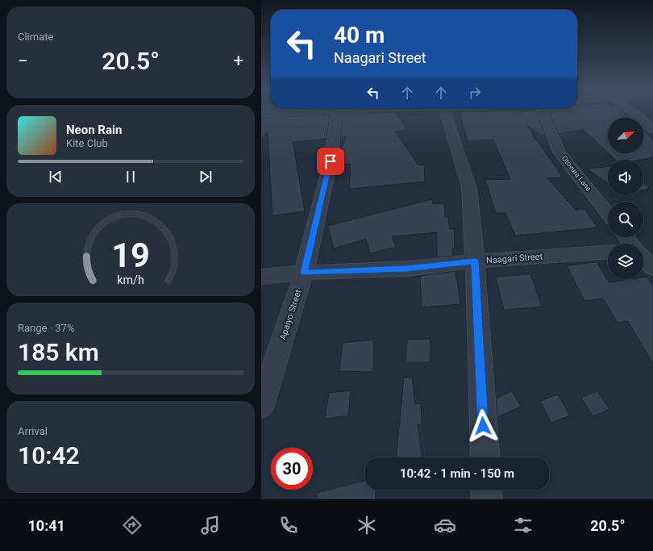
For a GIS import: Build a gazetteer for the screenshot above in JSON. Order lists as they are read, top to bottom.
{
  "streets": {
    "street": ["Otovura Lane", "Naagari Street", "Apaiyo Street"]
  },
  "crossings": [
    ["Naagari Street", "Apaiyo Street"]
  ],
  "north": "top right",
  "page": {
    "tile": [
      "Climate",
      ["Range · 37%", "185 km"],
      ["Arrival", "10:42"]
    ],
    "turn": ["40 m", "Naagari Street"],
    "heat": ["−", "20.5°", "+"],
    "song": ["Neon Rain", "Kite Club"],
    "limit": "30",
    "trip": "10:42 · 1 min · 150 m",
    "tabs": ["10:41", "20.5°"],
    "gauge": ["19", "km/h"]
  }
}
